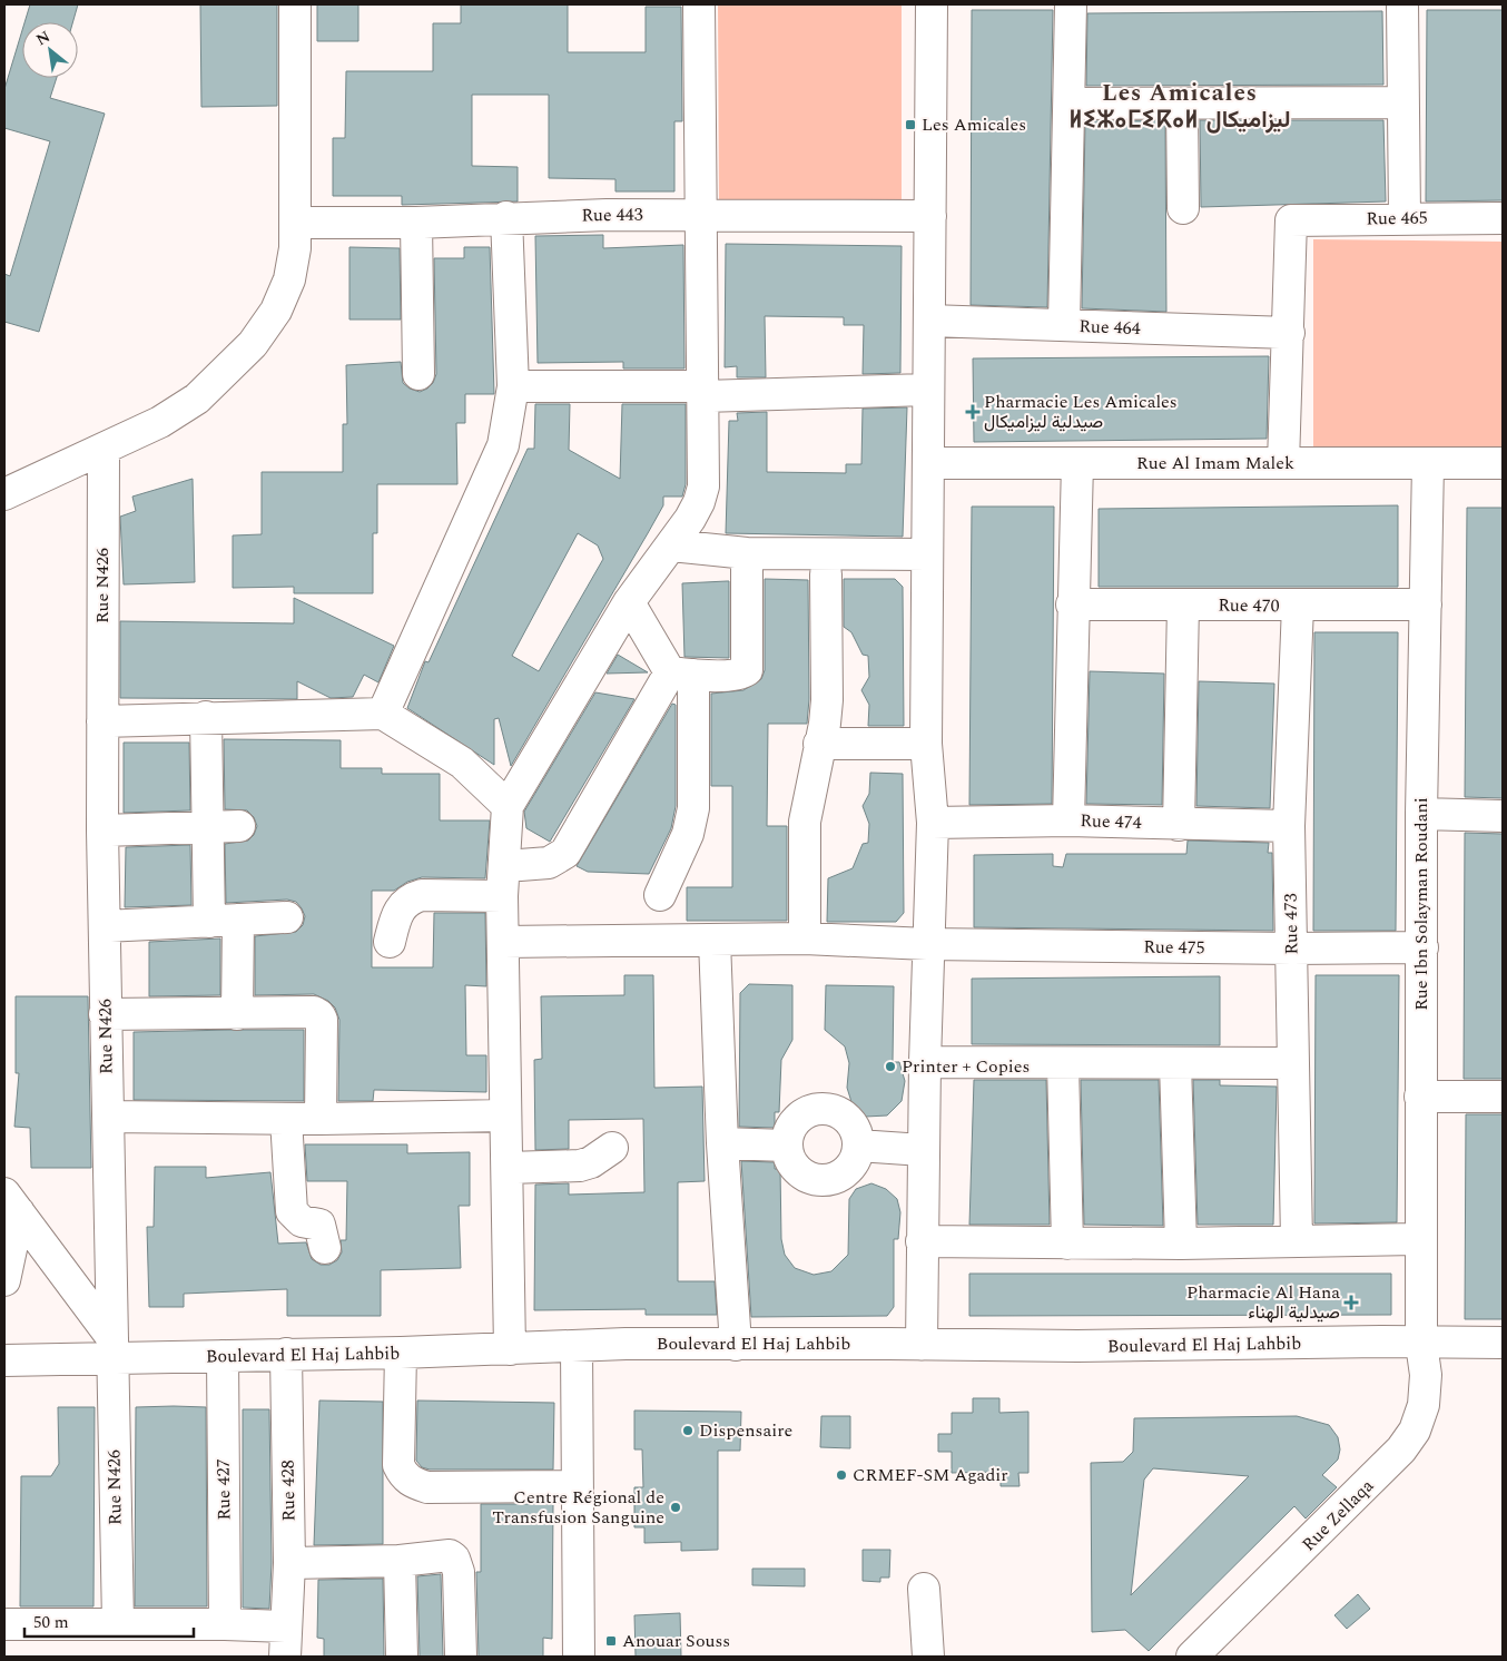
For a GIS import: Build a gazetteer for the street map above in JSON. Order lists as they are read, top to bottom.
{
  "streets": {
    "street": [
      "Rue 443",
      "Rue 465",
      "Rue 464",
      "Rue Al Imam Malek",
      "Rue N426",
      "Rue 470",
      "Rue 474",
      "Rue Ibn Solayman Roudani",
      "Rue 473",
      "Rue 475",
      "Boulevard El Haj Lahbib",
      "Rue 427",
      "Rue 428",
      "Rue Zellaqa"
    ]
  },
  "crossings": [
    ["Rue 465", "Rue 464"],
    ["Rue Al Imam Malek", "Rue Ibn Solayman Roudani"],
    ["Rue N426", "Boulevard El Haj Lahbib"],
    ["Rue 470", "Rue Ibn Solayman Roudani"],
    ["Rue 470", "Rue 473"],
    ["Rue 474", "Rue 473"],
    ["Rue Ibn Solayman Roudani", "Rue 475"],
    ["Rue Ibn Solayman Roudani", "Boulevard El Haj Lahbib"],
    ["Rue Ibn Solayman Roudani", "Rue Zellaqa"],
    ["Rue 473", "Rue 475"],
    ["Boulevard El Haj Lahbib", "Rue 427"],
    ["Boulevard El Haj Lahbib", "Rue 428"],
    ["Boulevard El Haj Lahbib", "Rue Zellaqa"]
  ],
  "districts": ["Les Amicales ⵍⵉⵣⴰⵎⵉⴽⴰⵍ ليزاميكال"],
  "places": {
    "transit": ["Les Amicales", "Anouar Souss"],
    "health": ["Pharmacie Les Amicales صيدلية ليزاميكال", "Pharmacie Al Hana صيدلية الهناء"],
    "other": [
      "Printer + Copies",
      "Dispensaire",
      "CRMEF-SM Agadir",
      "Centre Régional de Transfusion Sanguine"
    ]
  },
  "scale_bar": "50 m",
  "north": "top left"
}
